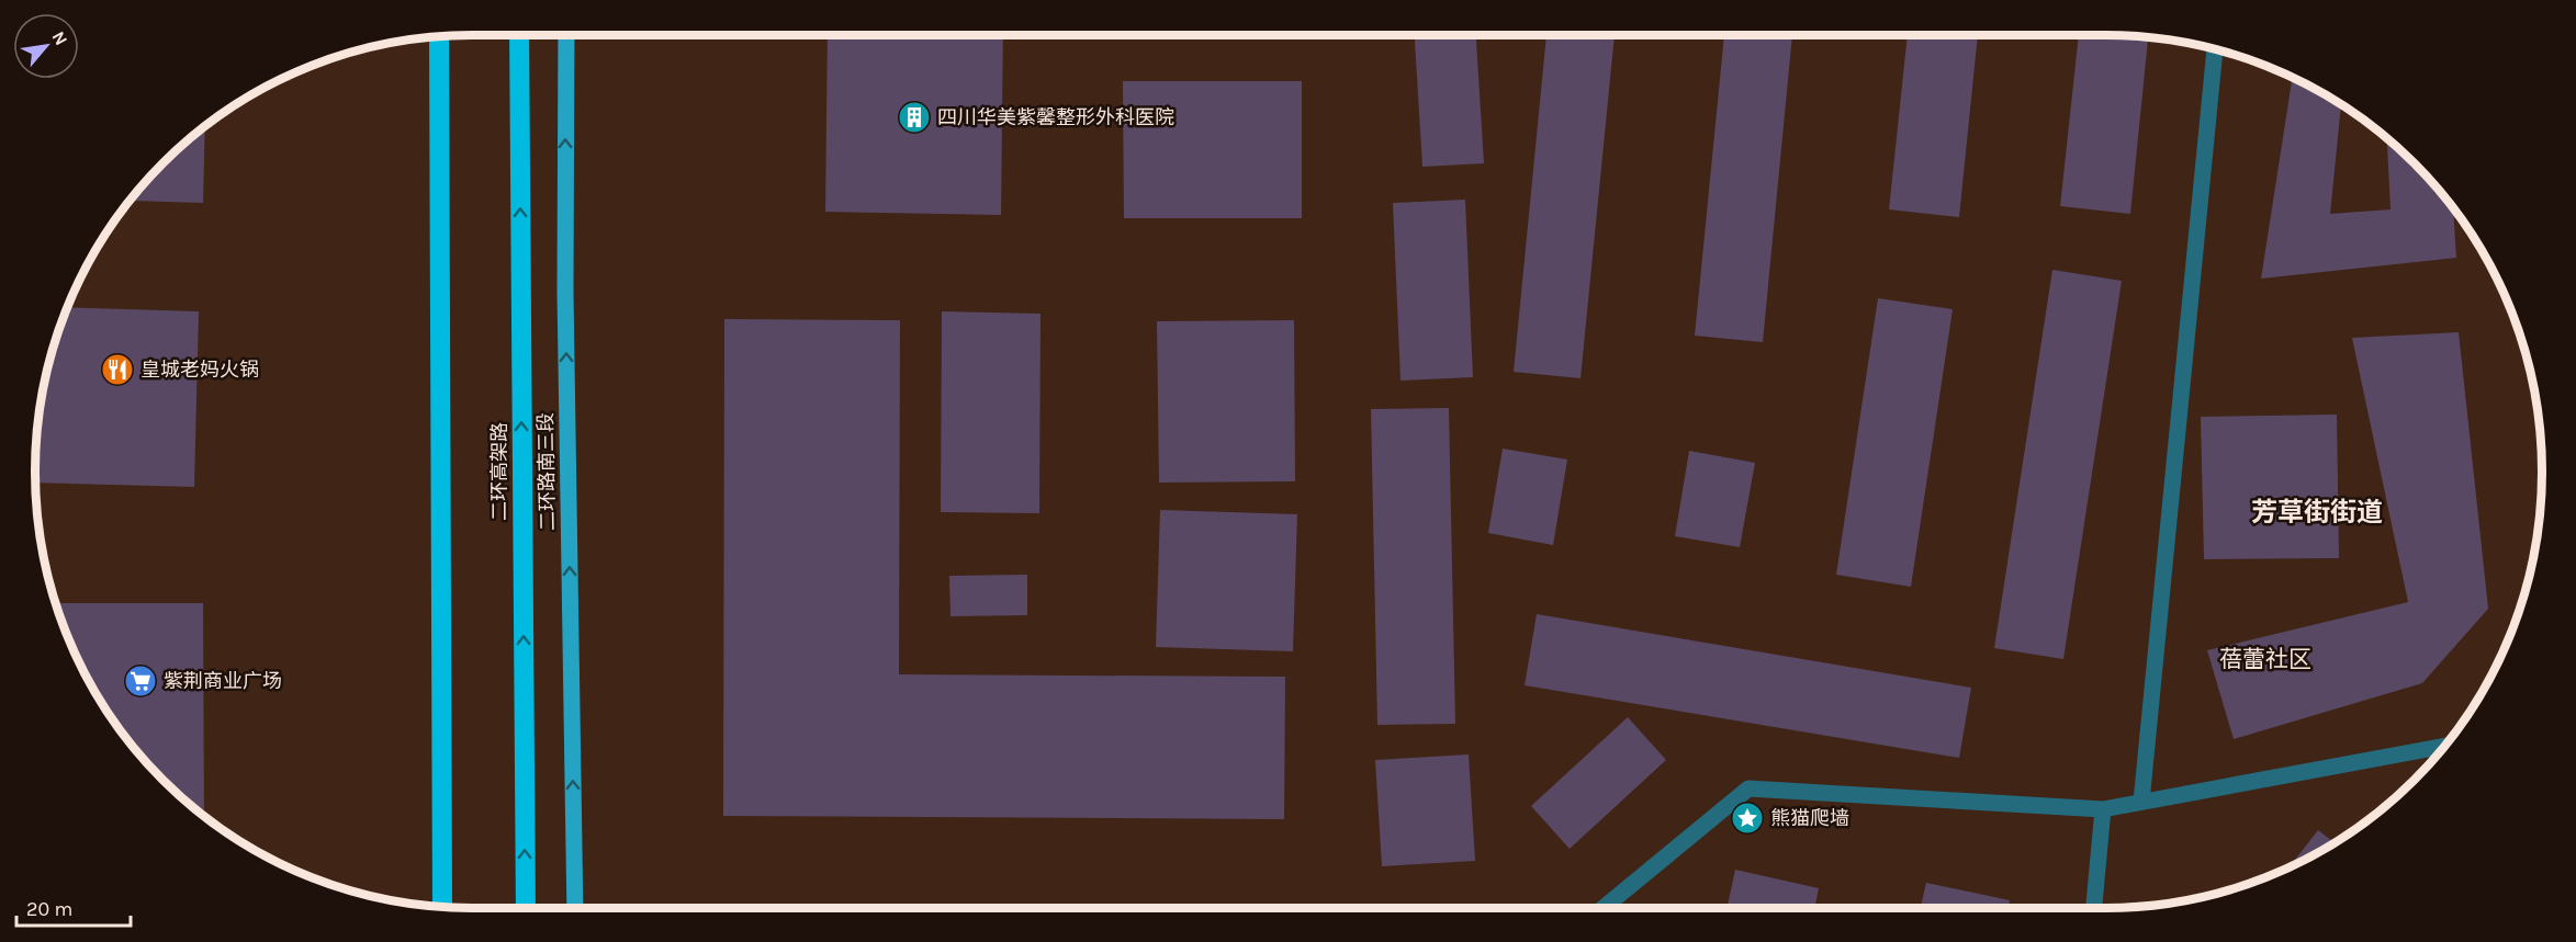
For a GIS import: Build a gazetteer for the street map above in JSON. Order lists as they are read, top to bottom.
{
  "streets": {
    "highway": ["二环高架路"],
    "main road": ["二环路南三段"]
  },
  "districts": ["芳草街街道", "蓓蕾社区"],
  "places": {
    "building": ["四川华美紫馨整形外科医院"],
    "restaurant": ["皇城老妈火锅"],
    "supermarket": ["紫荆商业广场"],
    "place": ["熊猫爬墙"]
  },
  "scale_bar": "20 m",
  "north": "top right"
}
